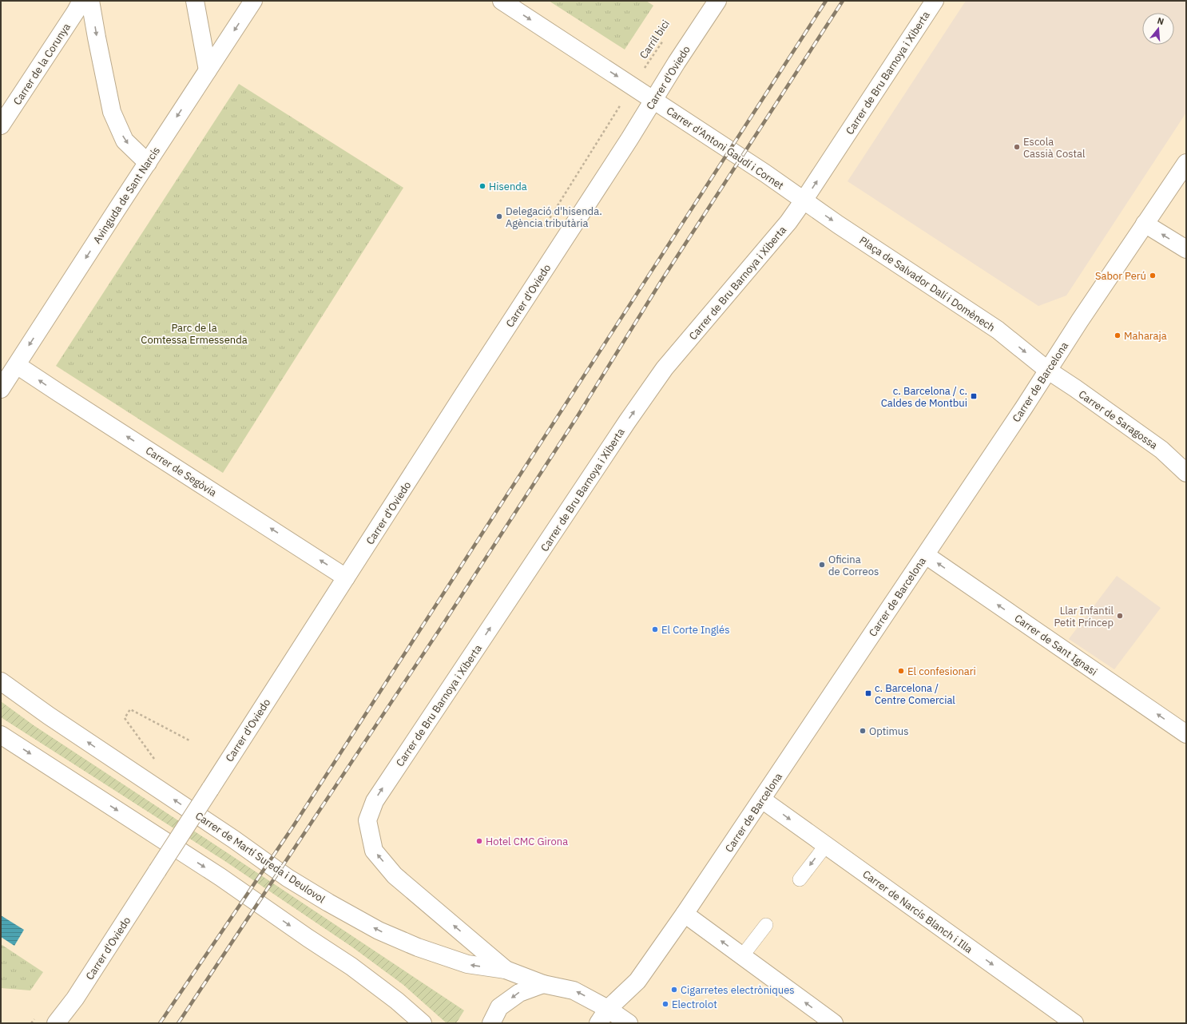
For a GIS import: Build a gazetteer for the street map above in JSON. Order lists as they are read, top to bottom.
{
  "streets": {
    "street": [
      "Carrer de la Corunya",
      "Carrer de Bru Barnoya i Xiberta",
      "Carrer d'Oviedo",
      "Carrer d'Antoni Gaudí i Cornet",
      "Avinguda de Sant Narcís",
      "Plaça de Salvador Dalí i Domènech",
      "Carrer de Barcelona",
      "Carrer de Saragossa",
      "Carrer de Segòvia",
      "Carrer de Sant Ignasi",
      "Carrer de Martí Sureda i Deulovol",
      "Carrer de Narcís Blanch i Illa"
    ],
    "path": ["Carril bici"]
  },
  "crossings": [
    ["Carril bici", "Carrer d'Antoni Gaudí i Cornet"],
    ["Carrer de Bru Barnoya i Xiberta", "Carrer d'Antoni Gaudí i Cornet"],
    ["Carrer de Bru Barnoya i Xiberta", "Plaça de Salvador Dalí i Domènech"],
    ["Carrer de Bru Barnoya i Xiberta", "Carrer de Martí Sureda i Deulovol"],
    ["Carrer d'Oviedo", "Carrer d'Antoni Gaudí i Cornet"],
    ["Carrer d'Oviedo", "Carrer de Segòvia"],
    ["Carrer d'Antoni Gaudí i Cornet", "Plaça de Salvador Dalí i Domènech"],
    ["Avinguda de Sant Narcís", "Carrer de Segòvia"],
    ["Plaça de Salvador Dalí i Domènech", "Carrer de Barcelona"],
    ["Plaça de Salvador Dalí i Domènech", "Carrer de Saragossa"],
    ["Carrer de Barcelona", "Carrer de Saragossa"],
    ["Carrer de Barcelona", "Carrer de Sant Ignasi"],
    ["Carrer de Barcelona", "Carrer de Martí Sureda i Deulovol"],
    ["Carrer de Barcelona", "Carrer de Narcís Blanch i Illa"]
  ],
  "one_way": [
    "Carrer de Bru Barnoya i Xiberta",
    "Carrer d'Antoni Gaudí i Cornet",
    "Avinguda de Sant Narcís",
    "Plaça de Salvador Dalí i Domènech",
    "Carrer de Segòvia",
    "Carrer de Sant Ignasi"
  ],
  "parks": ["Parc de la Comtessa Ermessenda"],
  "places": {
    "other": [
      "Escola Cassià Costal",
      "Hisenda",
      "Delegació d'hisenda. Agència tributària",
      "Sabor Perú",
      "Maharaja",
      "Oficina de Correos",
      "Llar Infantil Petit Príncep",
      "El Corte Inglés",
      "El confesionari",
      "Optimus",
      "Hotel CMC Girona",
      "Cigarretes electròniques",
      "Electrolot"
    ],
    "transit": ["c. Barcelona / c. Caldes de Montbui", "c. Barcelona / Centre Comercial"]
  },
  "north": "top"
}
